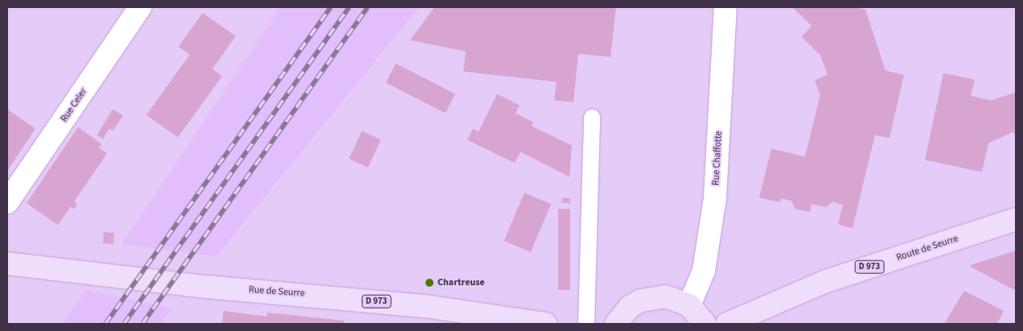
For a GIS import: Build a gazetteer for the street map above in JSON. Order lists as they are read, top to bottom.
{
  "streets": {
    "main road": ["Route de Seurre", "D 973", "Rue de Seurre"],
    "street": ["Rue Celer", "Rue Chaffotte"]
  },
  "places": ["Chartreuse"]
}
